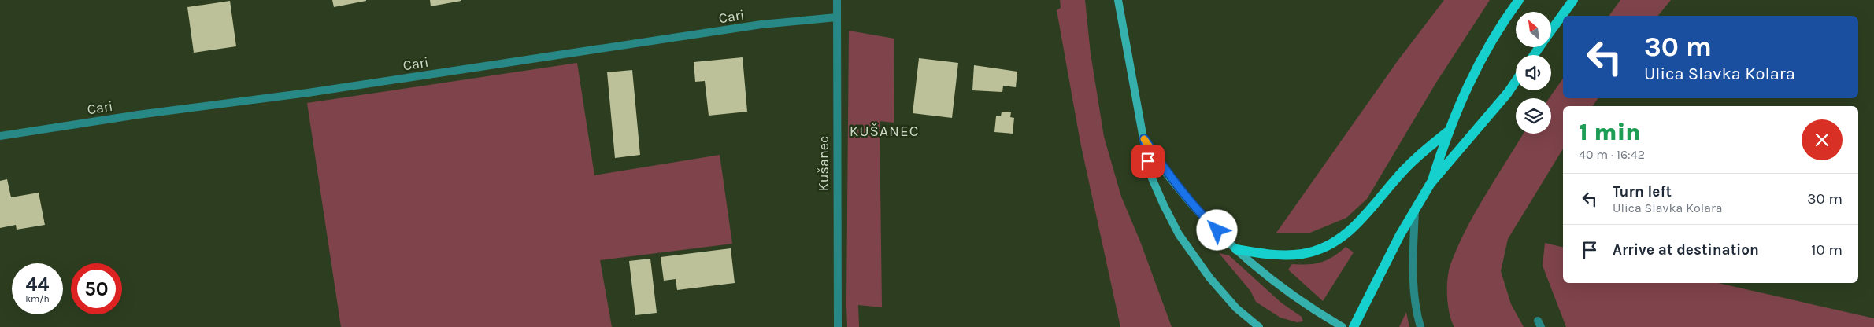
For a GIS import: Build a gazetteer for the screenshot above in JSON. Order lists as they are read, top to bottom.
{
  "streets": {
    "street": ["Cari", "Kušanec"]
  },
  "crossings": [
    ["Cari", "Kušanec"]
  ],
  "districts": ["KUŠANEC"],
  "north": "top left",
  "page": {
    "turn": ["30 m", "Ulica Slavka Kolara"],
    "heading": ["1 min", "40 m · 16:42"],
    "list": [
      {
        "name": "Turn left",
        "note": "Ulica Slavka Kolara",
        "value": "30 m"
      },
      {
        "name": "Arrive at destination",
        "value": "10 m"
      }
    ],
    "speed": "44 km/h",
    "limit": "50"
  }
}
